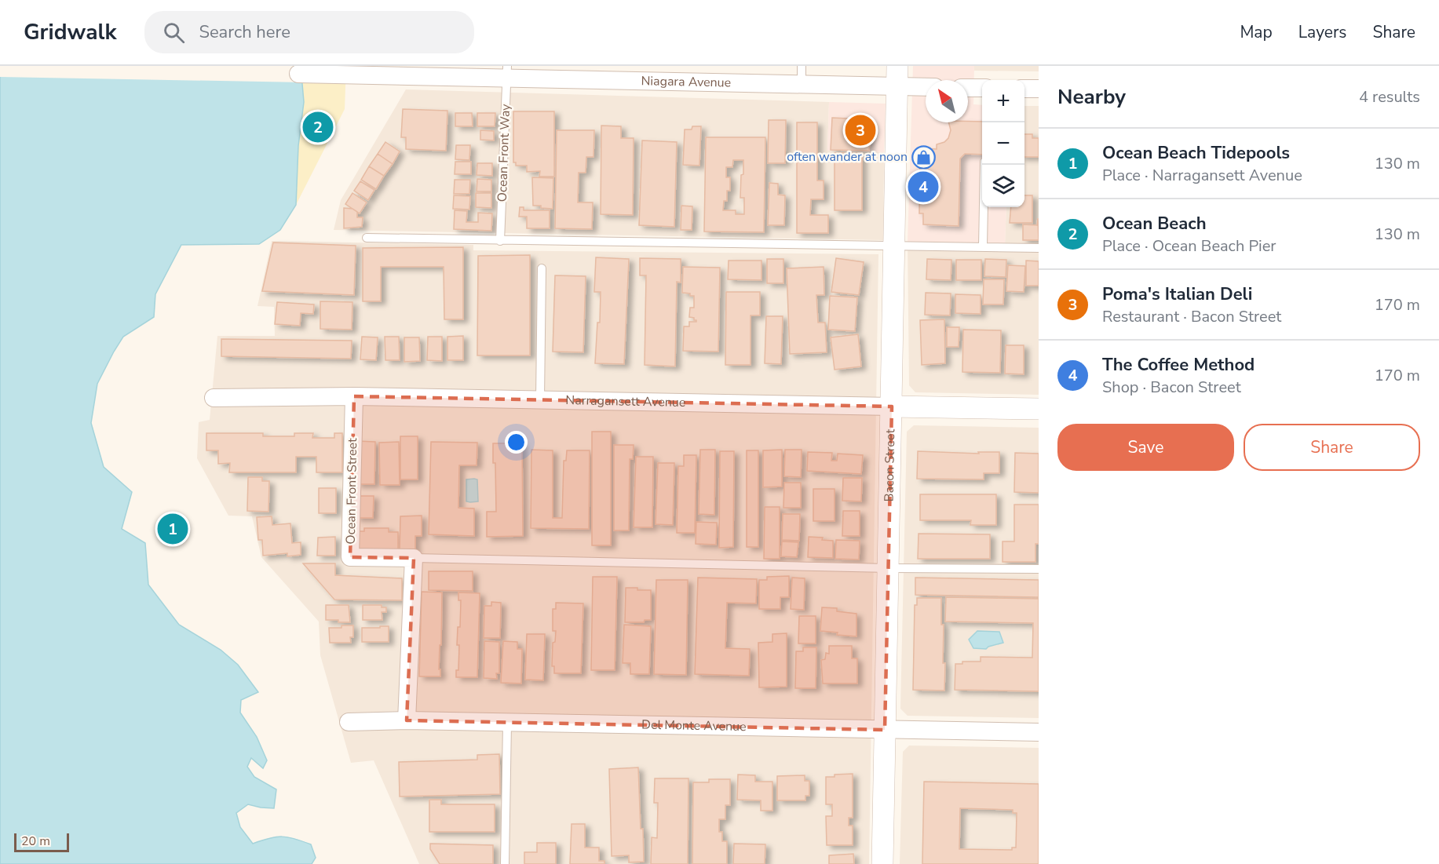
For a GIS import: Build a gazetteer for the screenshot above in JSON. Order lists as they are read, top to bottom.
{
  "streets": {
    "street": [
      "Niagara Avenue",
      "Narragansett Avenue",
      "Bacon Street",
      "Ocean Front Street",
      "Del Monte Avenue"
    ],
    "lane": ["Ocean Front Way"]
  },
  "crossings": [
    ["Niagara Avenue", "Ocean Front Way"],
    ["Niagara Avenue", "Bacon Street"],
    ["Narragansett Avenue", "Bacon Street"],
    ["Narragansett Avenue", "Ocean Front Street"],
    ["Bacon Street", "Del Monte Avenue"]
  ],
  "places": {
    "shop": ["often wander at noon"]
  },
  "scale_bar": "20 m",
  "north": "top left",
  "page": {
    "header": "Gridwalk",
    "search": "Search here",
    "nav": ["Map", "Layers", "Share"],
    "heading": ["Nearby", "4 results"],
    "map_buttons": ["+", "−"],
    "pins": [
      "2",
      "3",
      "4",
      "1"
    ],
    "list": [
      {
        "mark": "1",
        "name": "Ocean Beach Tidepools",
        "note": "Place · Narragansett Avenue",
        "value": "130 m"
      },
      {
        "mark": "2",
        "name": "Ocean Beach",
        "note": "Place · Ocean Beach Pier",
        "value": "130 m"
      },
      {
        "mark": "3",
        "name": "Poma's Italian Deli",
        "note": "Restaurant · Bacon Street",
        "value": "170 m"
      },
      {
        "mark": "4",
        "name": "The Coffee Method",
        "note": "Shop · Bacon Street",
        "value": "170 m"
      }
    ],
    "buttons": ["Save", "Share"],
    "scale": "20 m"
  }
}
